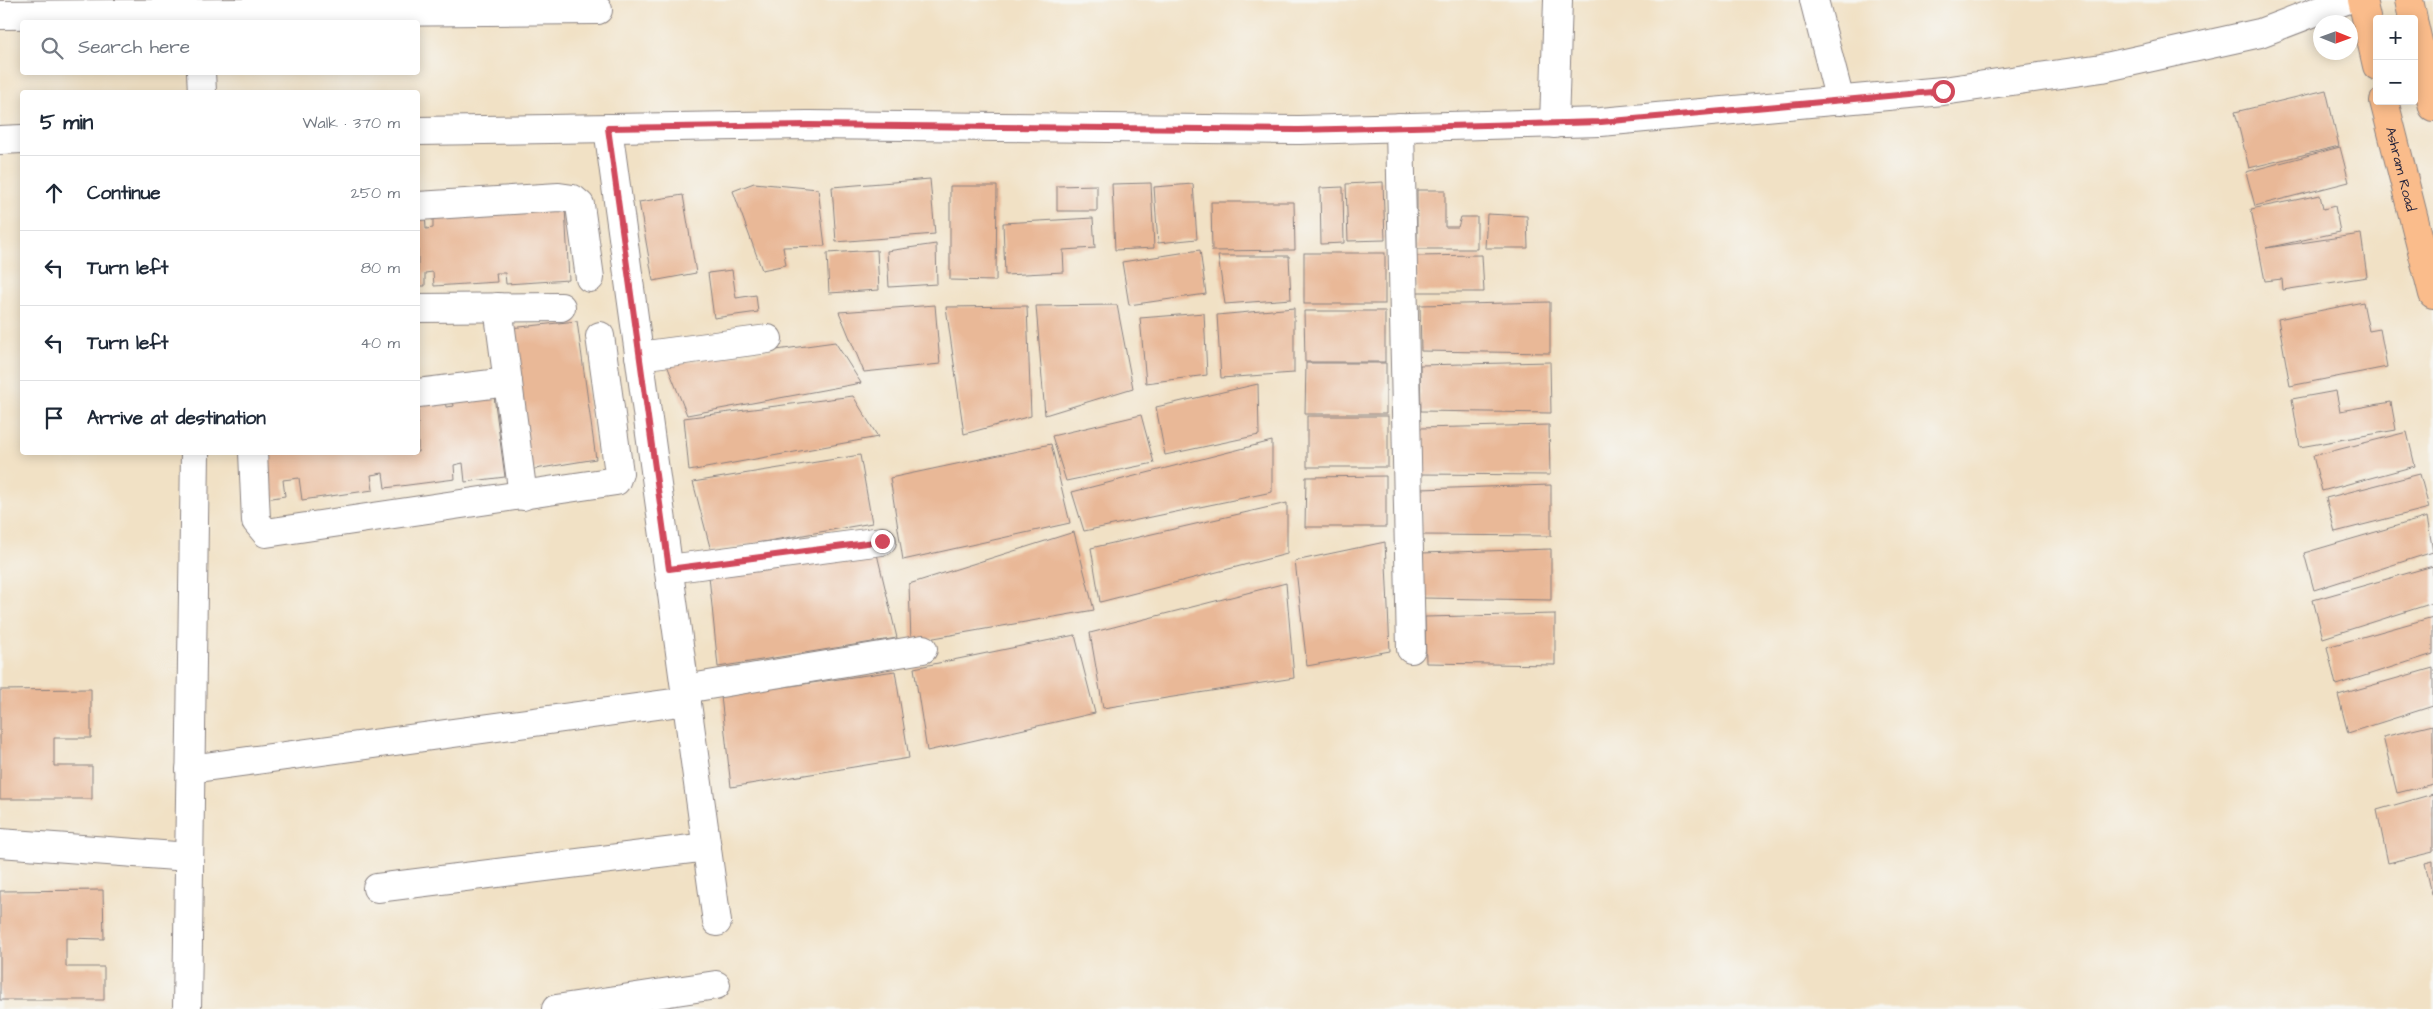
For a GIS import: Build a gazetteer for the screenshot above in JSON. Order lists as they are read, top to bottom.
{
  "streets": {
    "main road": ["Ashram Road"]
  },
  "north": "right",
  "page": {
    "map_buttons": ["+", "−"],
    "search": "Search here",
    "heading": ["5 min", "Walk · 370 m"],
    "list": [
      ["Continue", "250 m"],
      ["Turn left", "80 m"],
      ["Turn left", "40 m"],
      "Arrive at destination"
    ]
  }
}
